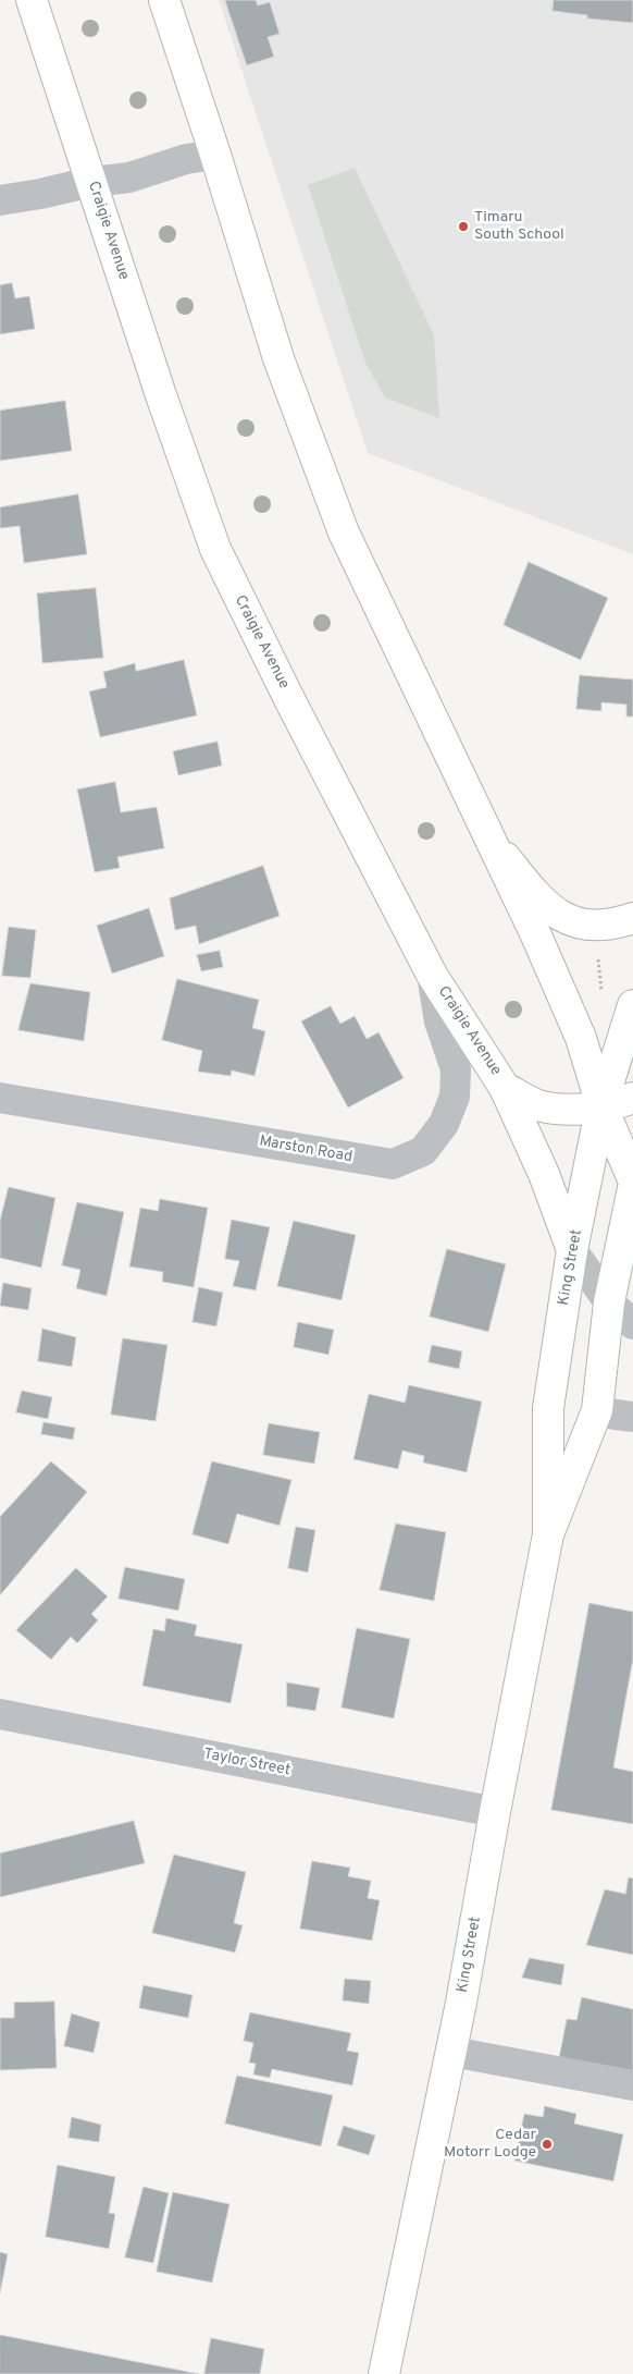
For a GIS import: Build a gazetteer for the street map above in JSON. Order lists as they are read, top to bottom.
{
  "streets": {
    "main road": ["Craigie Avenue", "King Street"],
    "street": ["Marston Road", "Taylor Street"]
  },
  "crossings": [
    ["Craigie Avenue", "Marston Road"],
    ["Craigie Avenue", "King Street"],
    ["King Street", "Taylor Street"]
  ],
  "places": ["Timaru South School", "Cedar Motorr Lodge"]
}
